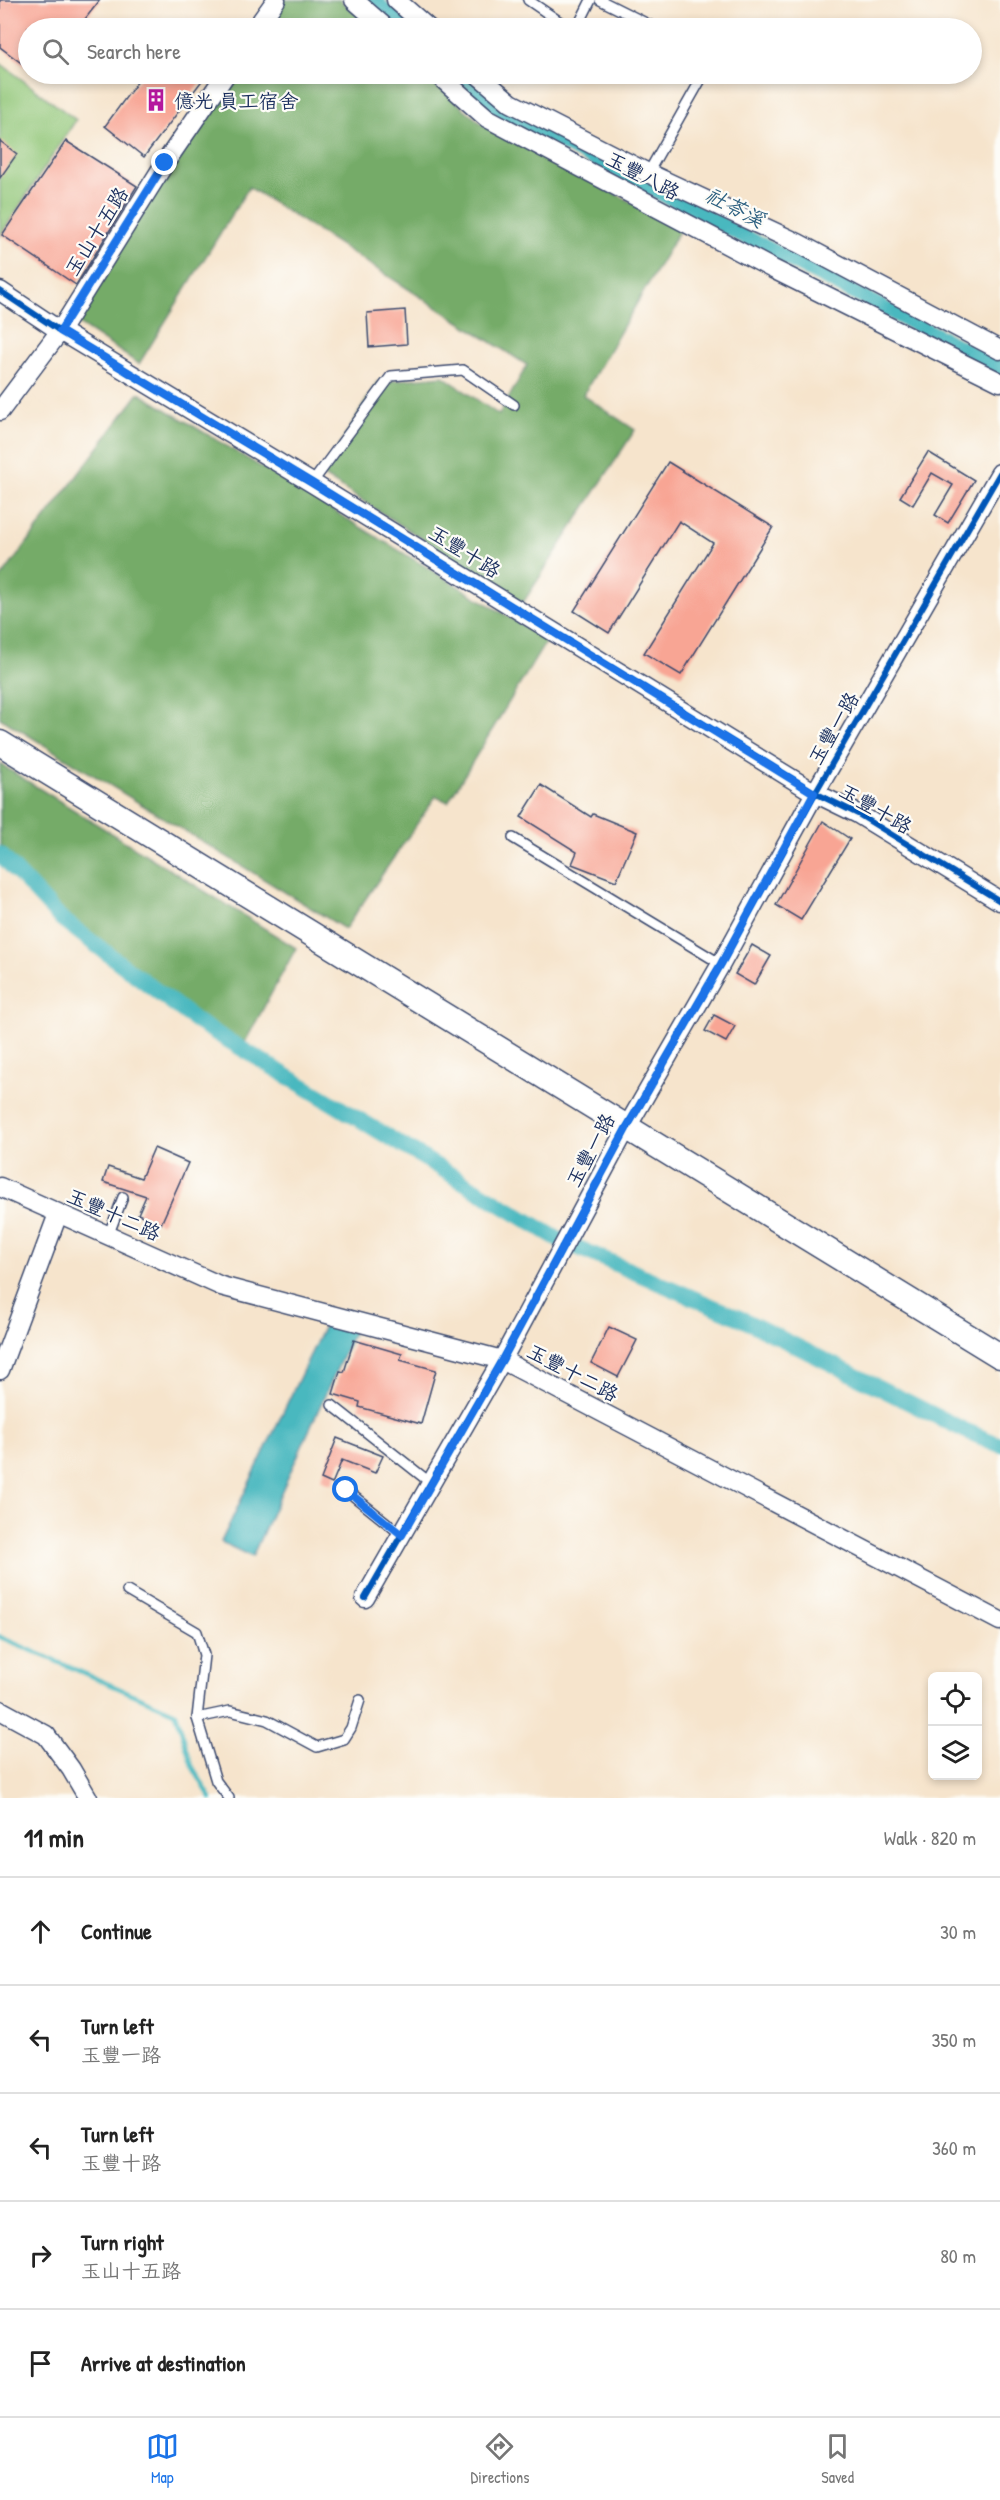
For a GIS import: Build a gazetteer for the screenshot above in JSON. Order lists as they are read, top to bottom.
{
  "streets": {
    "street": [
      "玉豐八路",
      "玉山十五路",
      "玉豐十路",
      "玉豐一路",
      "玉豐十二路"
    ]
  },
  "crossings": [
    ["玉山十五路", "玉豐十路"],
    ["玉豐十路", "玉豐一路"],
    ["玉豐一路", "玉豐十二路"]
  ],
  "water": ["社苓溪"],
  "places": {
    "building": ["億光 員工宿舍"]
  },
  "page": {
    "search": "Search here",
    "heading": ["11 min", "Walk · 820 m"],
    "list": [
      ["Continue", "30 m"],
      ["Turn left", "玉豐一路", "350 m"],
      ["Turn left", "玉豐十路", "360 m"],
      ["Turn right", "玉山十五路", "80 m"],
      "Arrive at destination"
    ],
    "nav": ["Map", "Directions", "Saved"]
  }
}
